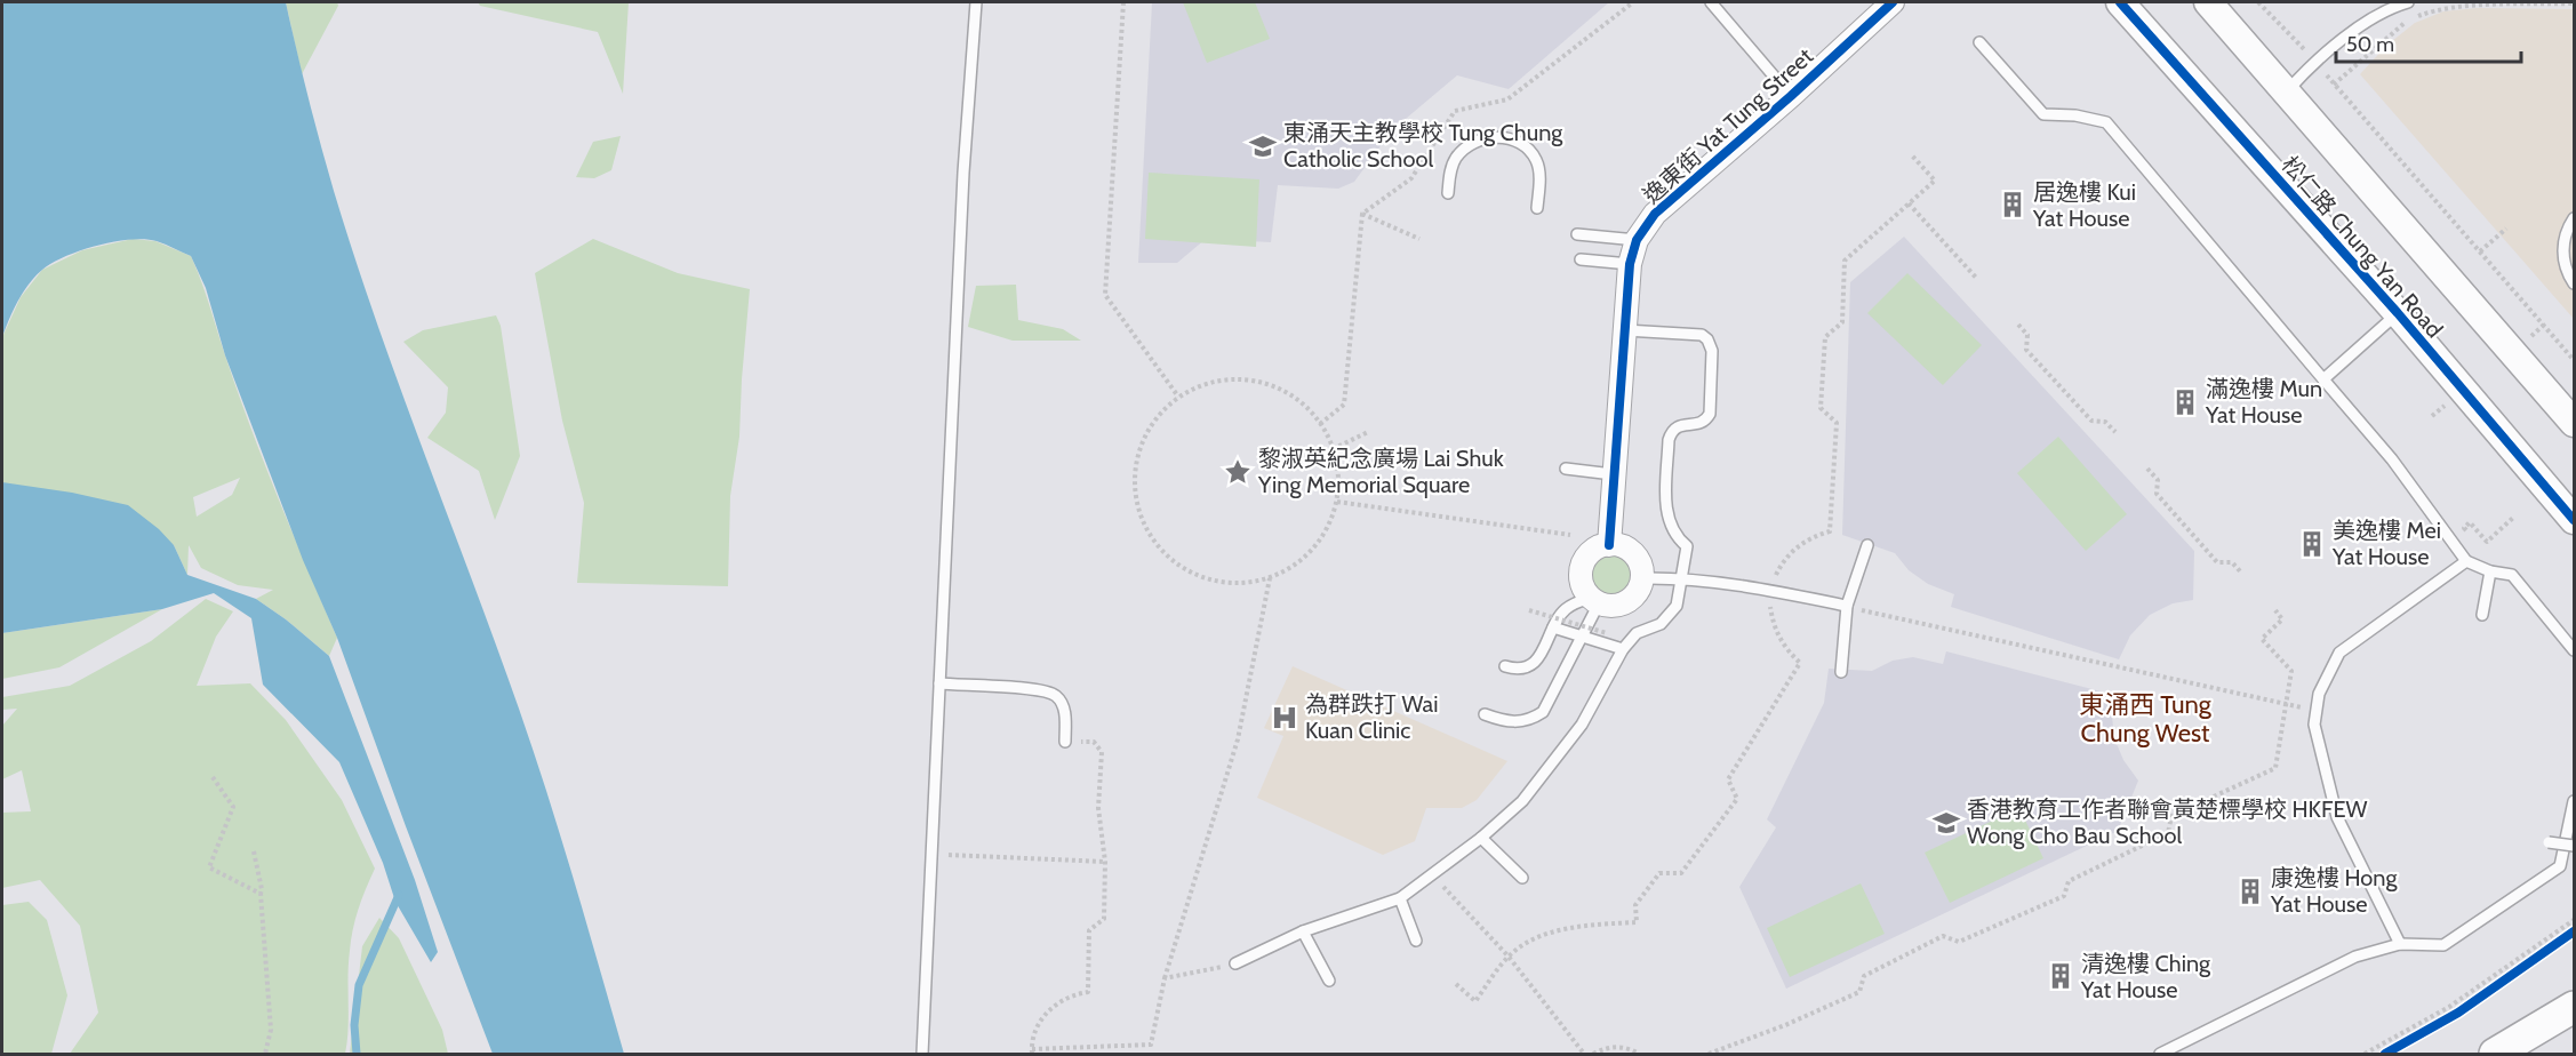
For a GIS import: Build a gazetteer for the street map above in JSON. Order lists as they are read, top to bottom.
{
  "streets": {
    "street": ["逸東街 Yat Tung Street", "松仁路 Chung Yan Road"]
  },
  "districts": ["東涌西 Tung Chung West"],
  "places": {
    "school or university": ["東涌天主教學校 Tung Chung Catholic School", "香港教育工作者聯會黃楚標學校 HKFEW Wong Cho Bau School"],
    "building": [
      "居逸樓 Kui Yat House",
      "滿逸樓 Mun Yat House",
      "美逸樓 Mei Yat House",
      "康逸樓 Hong Yat House",
      "清逸樓 Ching Yat House"
    ],
    "place": ["黎淑英紀念廣場 Lai Shuk Ying Memorial Square"],
    "hospital": ["為群跌打 Wai Kuan Clinic"]
  },
  "scale_bar": "50 m"
}
